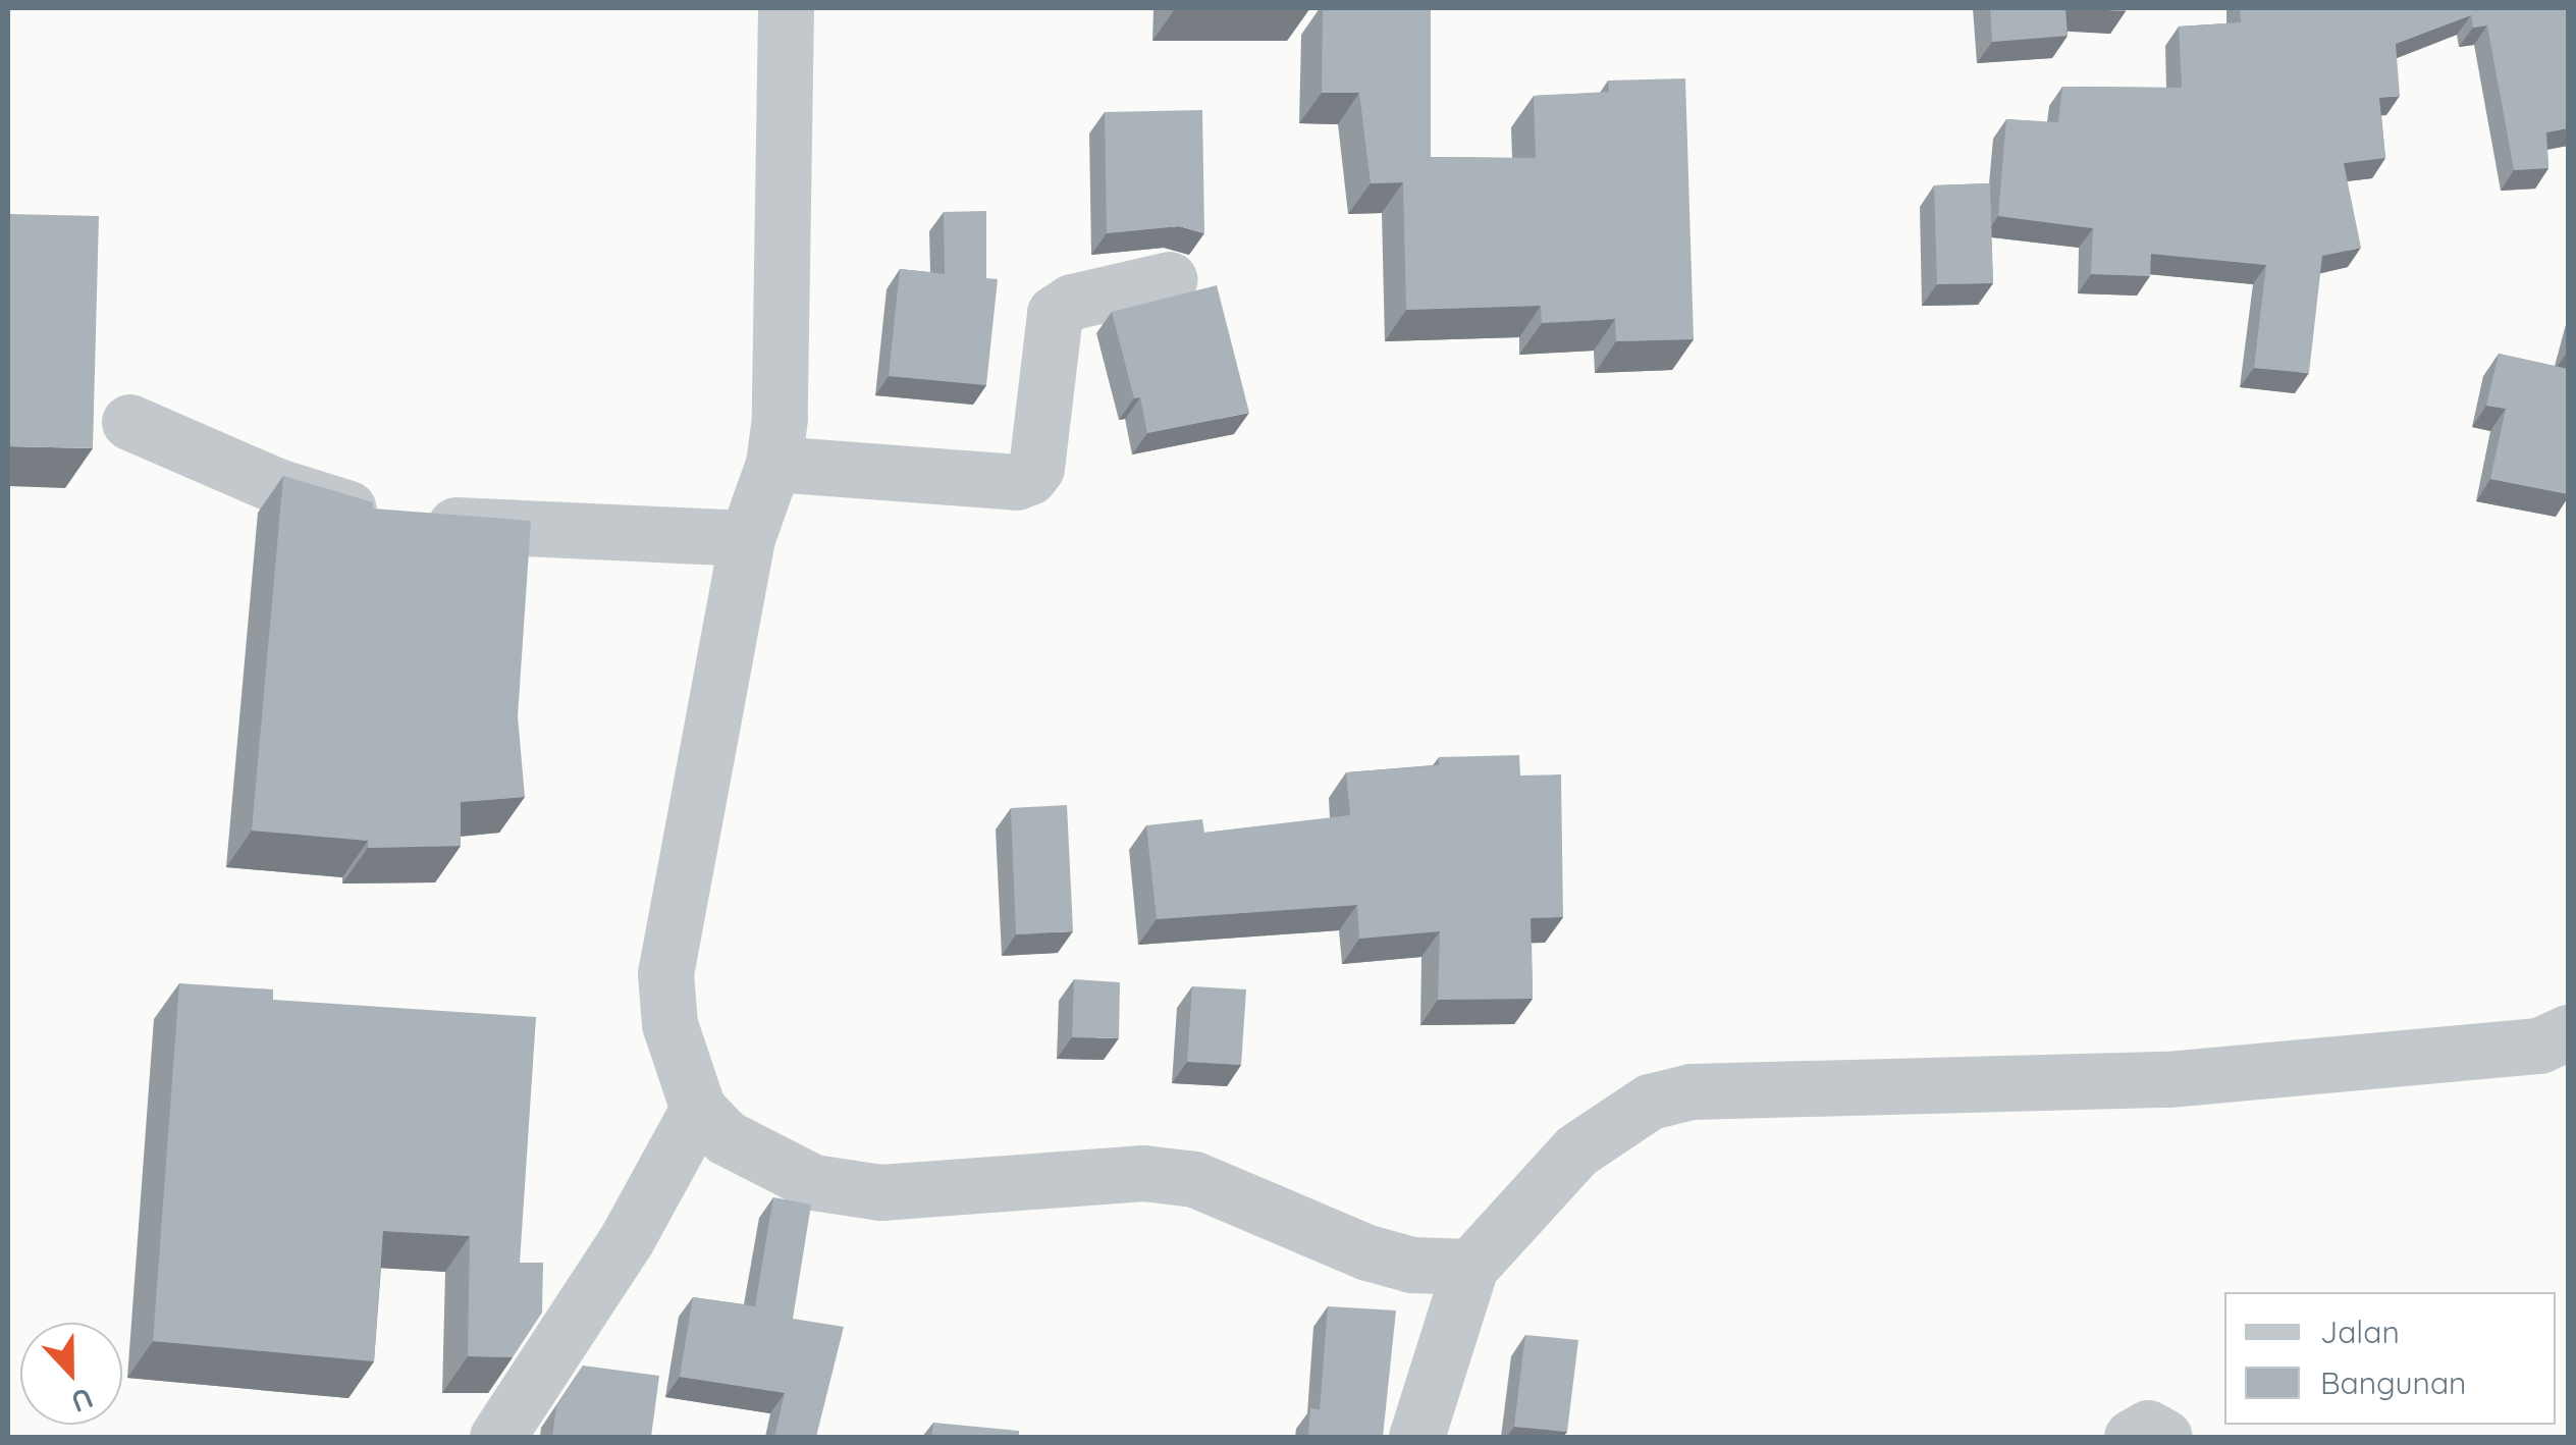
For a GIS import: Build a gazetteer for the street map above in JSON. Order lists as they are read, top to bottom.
{
  "legend": ["Jalan", "Bangunan"],
  "north": "bottom"
}
